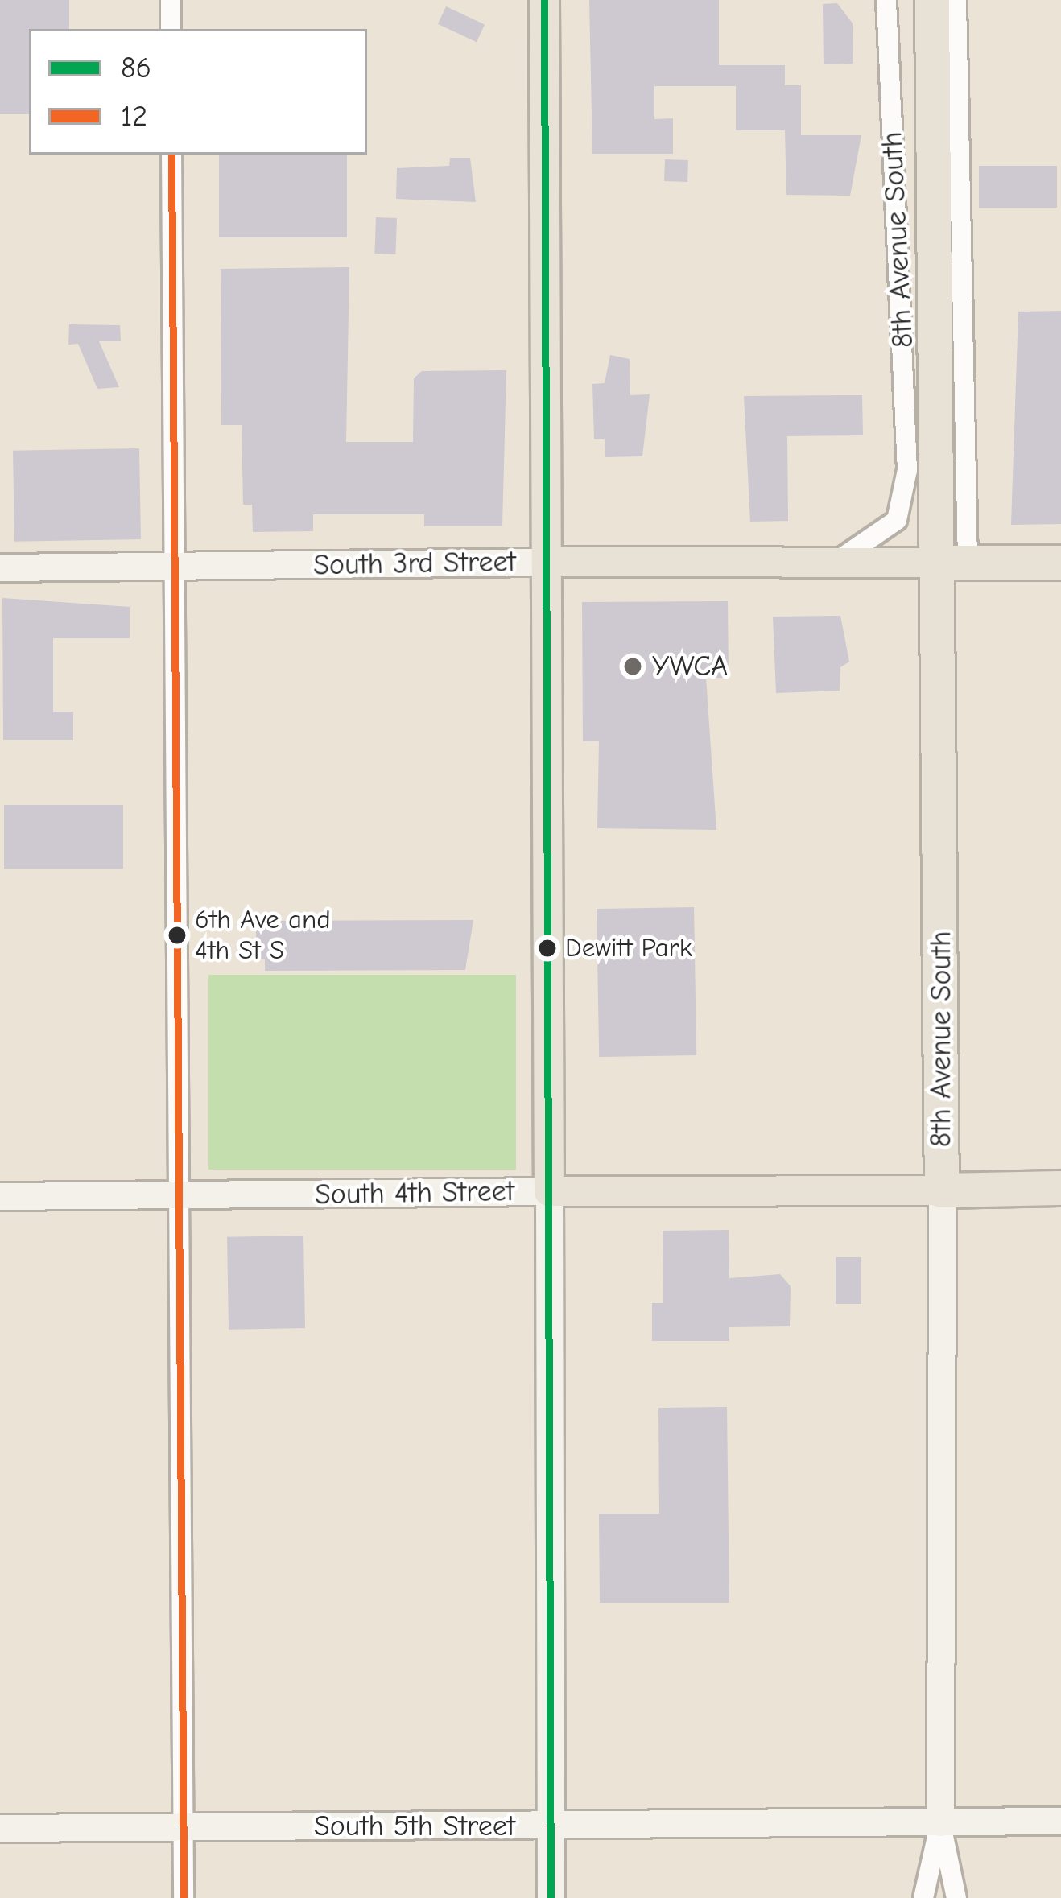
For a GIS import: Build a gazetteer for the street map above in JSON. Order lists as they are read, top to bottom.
{
  "streets": {
    "highway": ["8th Avenue South", "South 3rd Street", "South 4th Street"],
    "street": ["South 5th Street"]
  },
  "crossings": [
    ["8th Avenue South", "South 3rd Street"],
    ["8th Avenue South", "South 4th Street"],
    ["8th Avenue South", "South 5th Street"]
  ],
  "places": ["YWCA", "6th Ave and 4th St S", "Dewitt Park"],
  "lines": ["transit line 86", "transit line 12"],
  "legend": ["86", "12"]
}
